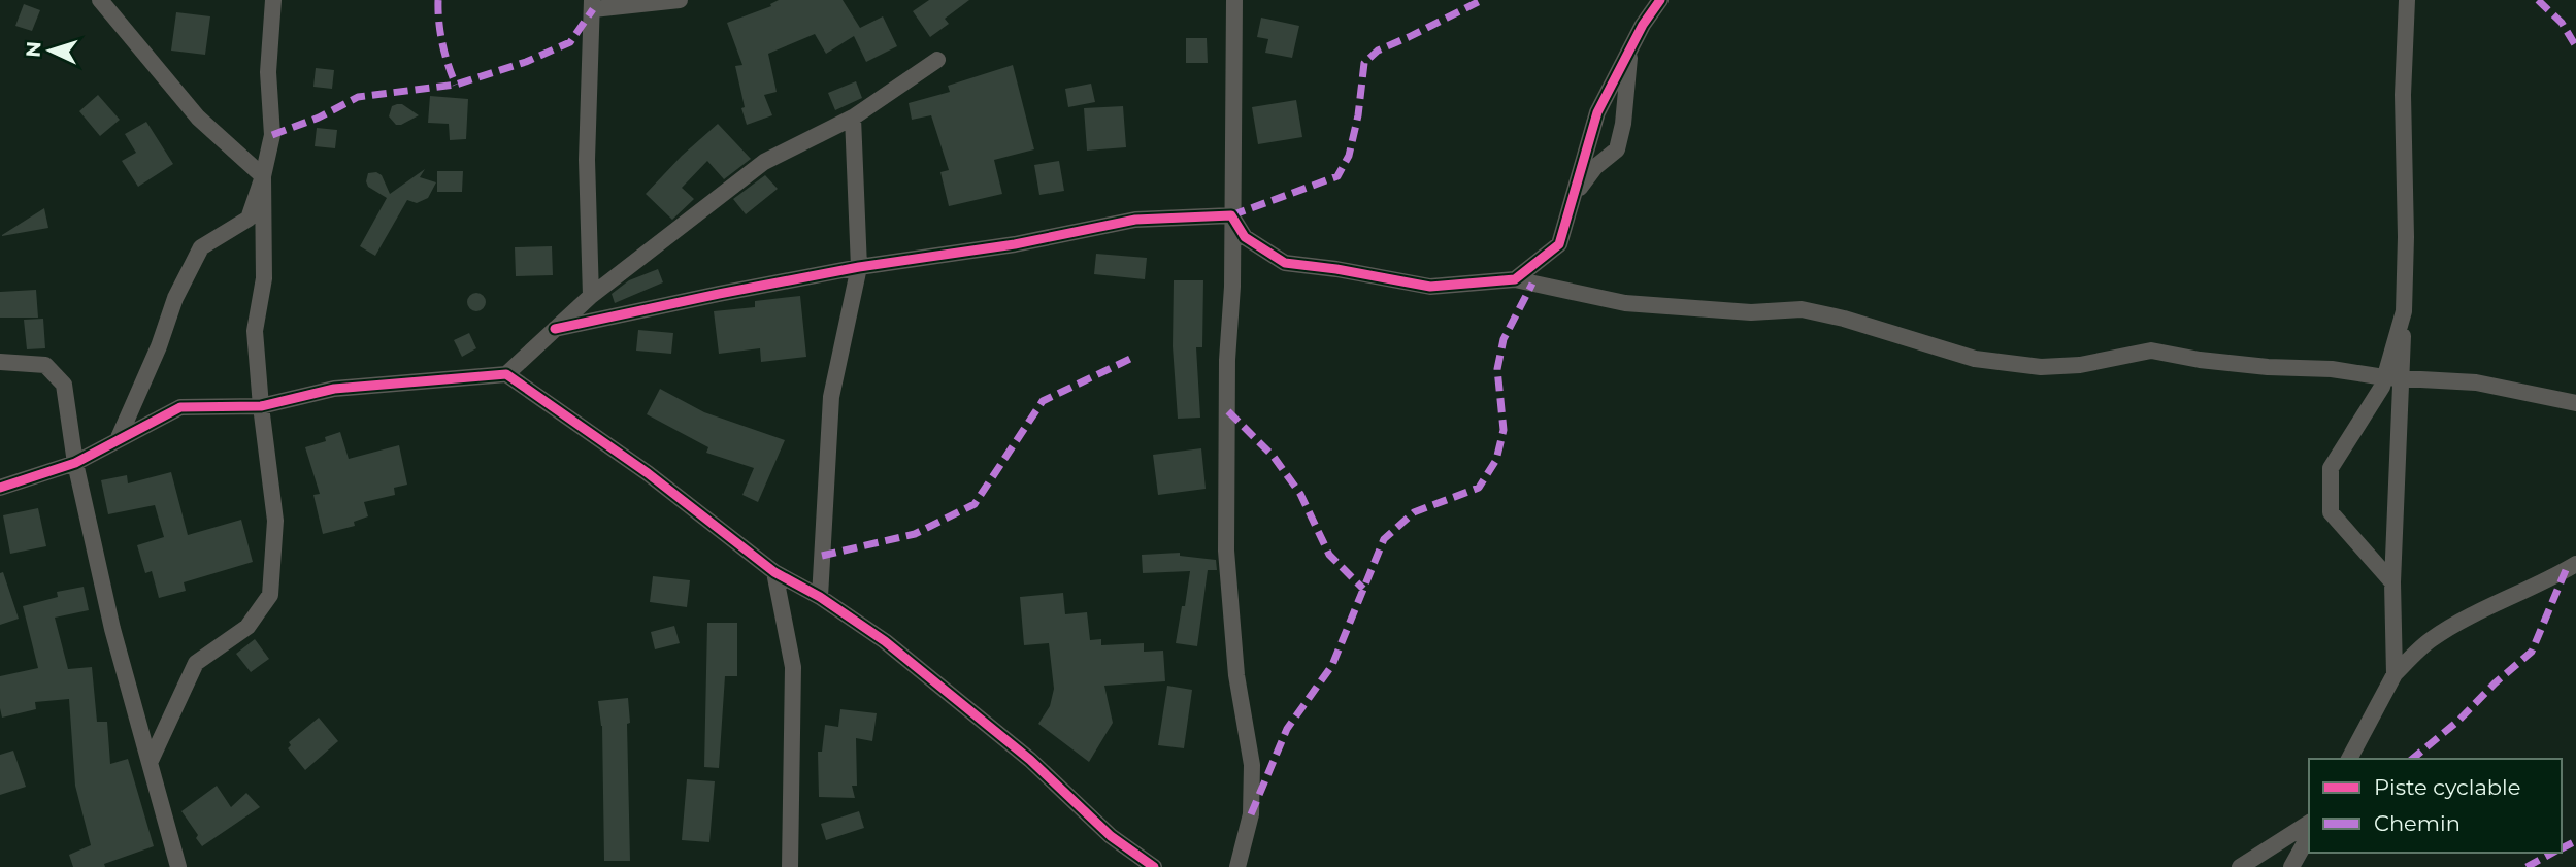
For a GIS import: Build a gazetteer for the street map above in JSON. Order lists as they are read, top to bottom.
{
  "legend": ["Piste cyclable", "Chemin"],
  "north": "left"
}
